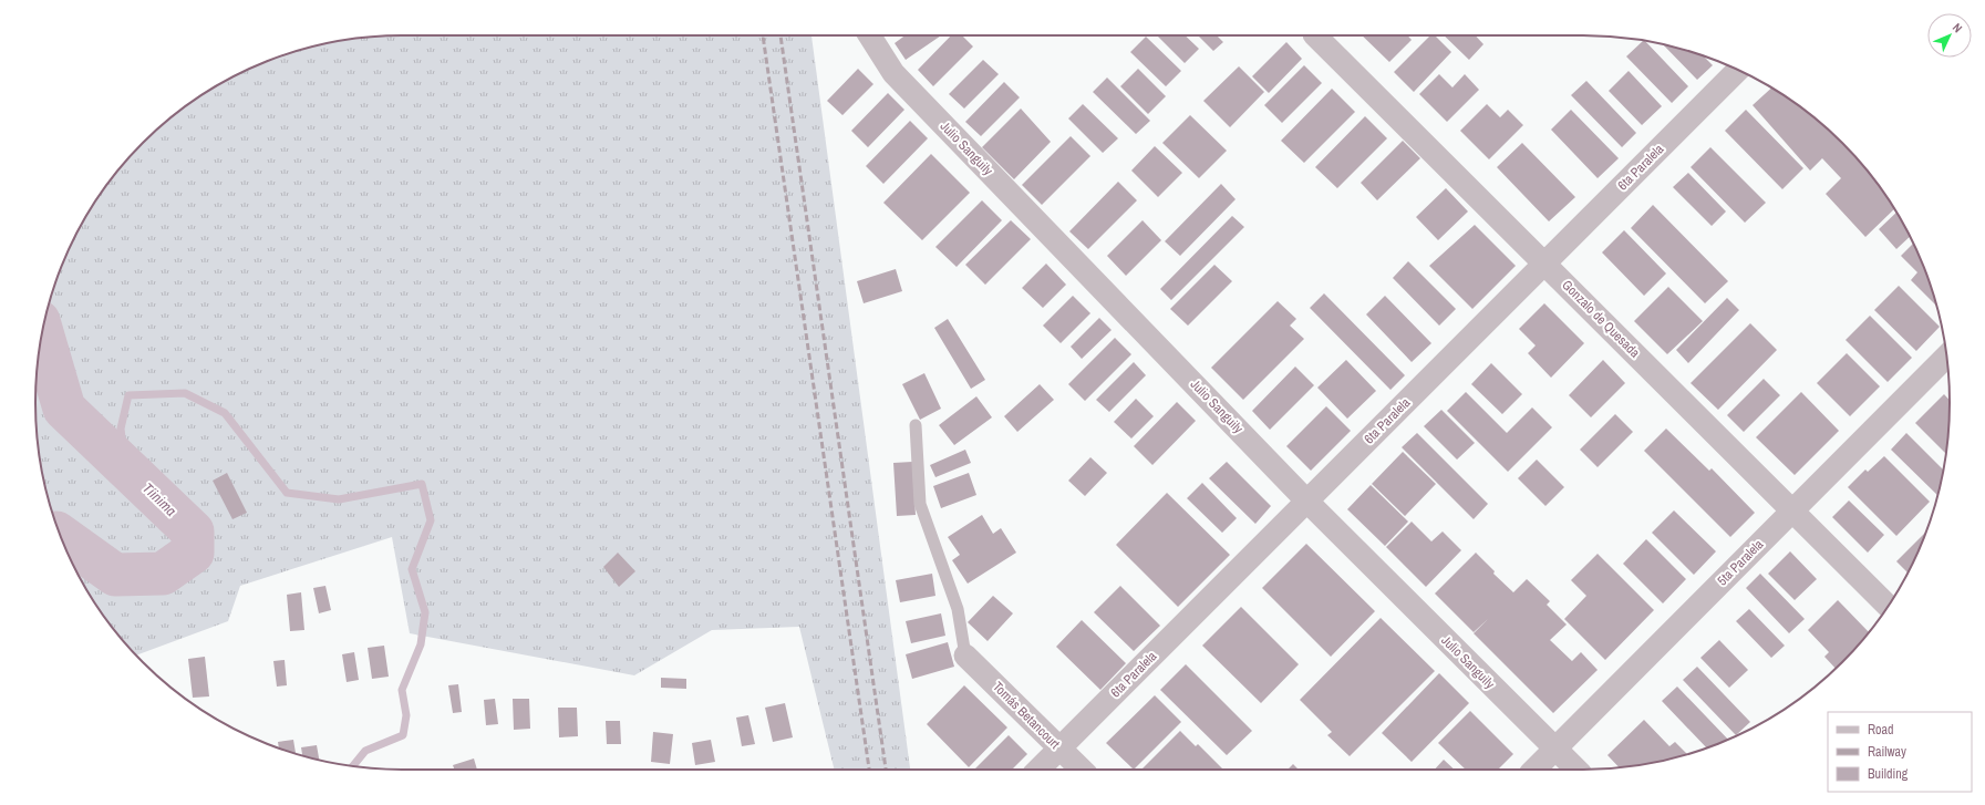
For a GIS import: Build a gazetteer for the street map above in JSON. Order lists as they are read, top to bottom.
{
  "streets": {
    "street": [
      "Julio Sanguily",
      "6ta Paralela",
      "Gonzalo de Quesada",
      "5ta Paralela",
      "Tomás Betancourt"
    ]
  },
  "crossings": [
    ["Julio Sanguily", "6ta Paralela"],
    ["Julio Sanguily", "5ta Paralela"],
    ["6ta Paralela", "Gonzalo de Quesada"],
    ["6ta Paralela", "Tomás Betancourt"],
    ["Gonzalo de Quesada", "5ta Paralela"]
  ],
  "water": ["Tíinima"],
  "legend": ["Road", "Railway", "Building"],
  "north": "top right"
}
